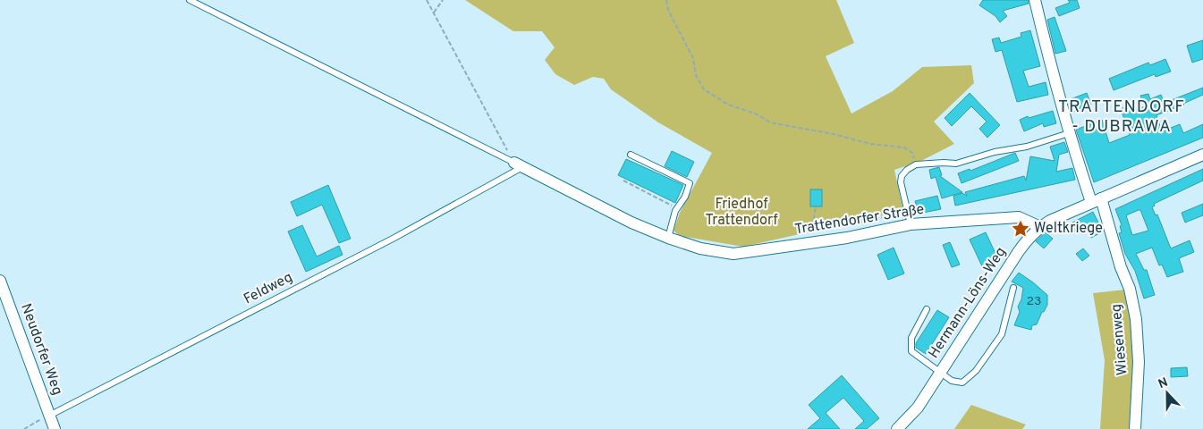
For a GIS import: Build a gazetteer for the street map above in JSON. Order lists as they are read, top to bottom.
{
  "streets": {
    "street": [
      "Trattendorfer Straße",
      "Hermann-Löns-Weg",
      "Wiesenweg",
      "Neudorfer Weg"
    ],
    "lane": ["Feldweg"]
  },
  "crossings": [
    ["Trattendorfer Straße", "Feldweg"],
    ["Trattendorfer Straße", "Hermann-Löns-Weg"],
    ["Feldweg", "Neudorfer Weg"],
    ["Hermann-Löns-Weg", "Wiesenweg"]
  ],
  "districts": ["TRATTENDORF - DUBRAWA"],
  "parks": ["Friedhof Trattendorf"],
  "places": {
    "place": ["Weltkriege"]
  },
  "house_numbers": ["23"],
  "north": "top"
}
